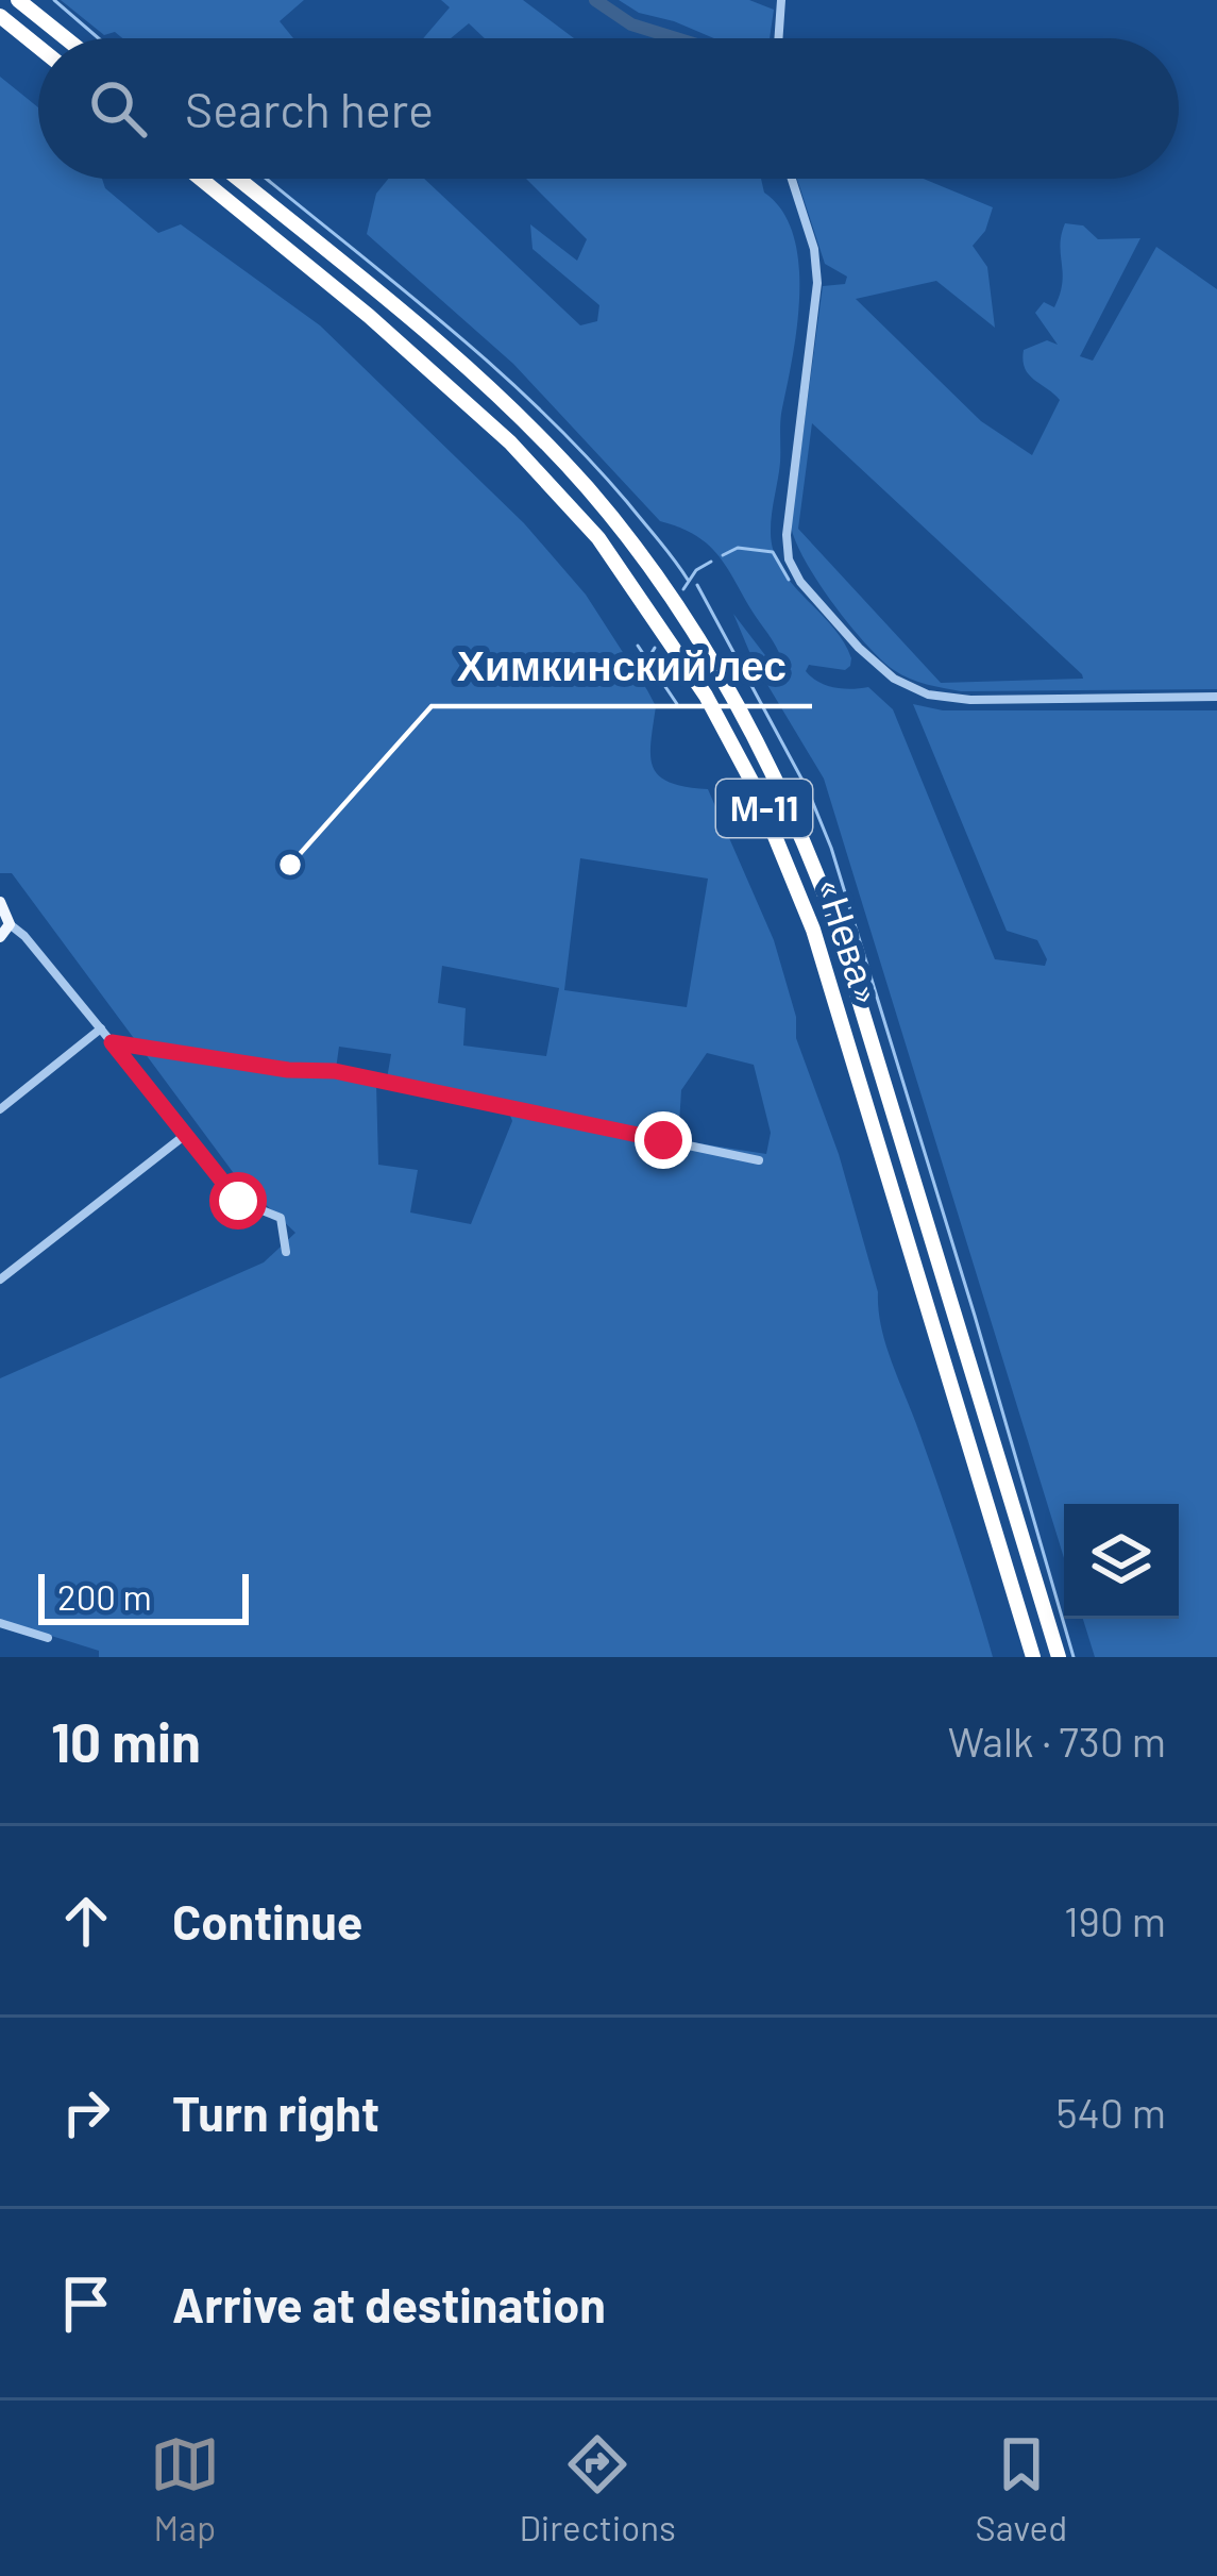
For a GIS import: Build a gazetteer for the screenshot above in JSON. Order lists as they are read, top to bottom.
{
  "streets": {
    "highway": ["М-11", "«Нева»"]
  },
  "places": ["Химкинский лес"],
  "scale_bar": "200 m",
  "page": {
    "search": "Search here",
    "scale": "200 m",
    "heading": ["10 min", "Walk · 730 m"],
    "list": [
      ["Continue", "190 m"],
      ["Turn right", "540 m"],
      "Arrive at destination"
    ],
    "nav": ["Map", "Directions", "Saved"]
  }
}
